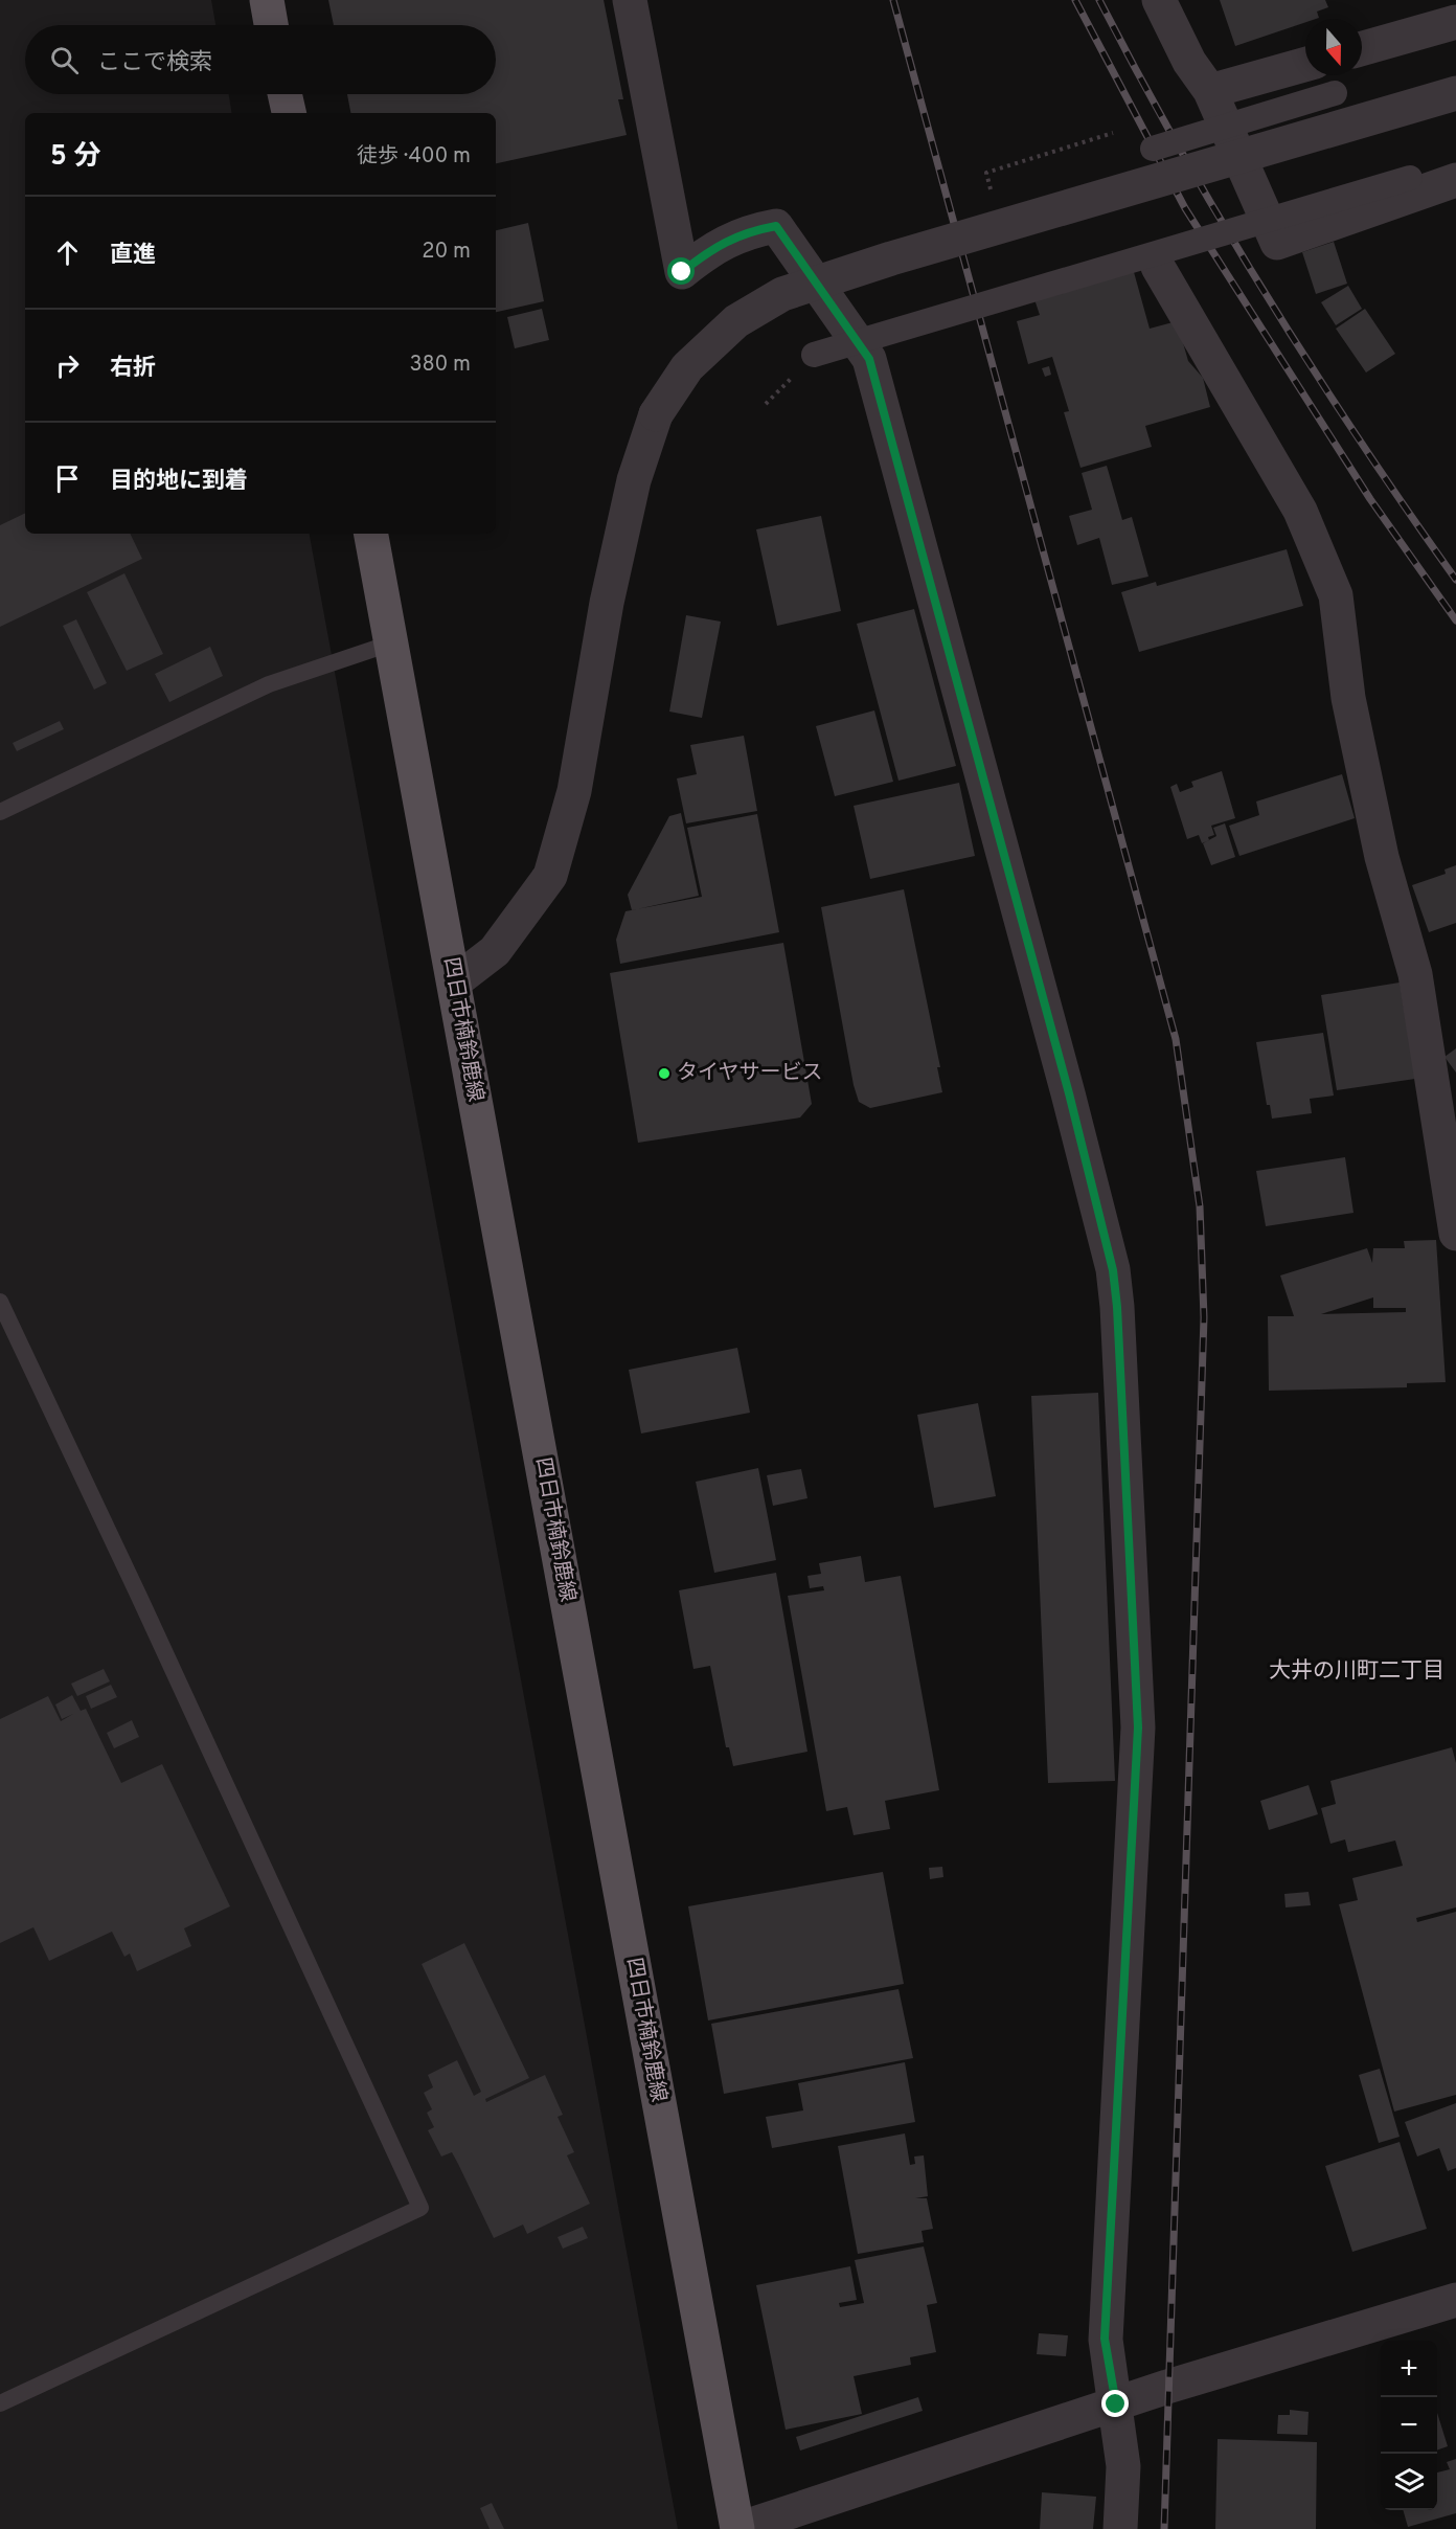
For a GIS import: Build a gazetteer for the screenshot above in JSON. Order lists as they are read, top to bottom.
{
  "streets": {
    "main road": ["四日市楠鈴鹿線"]
  },
  "districts": ["大井の川町二丁目"],
  "places": ["タイヤサービス"],
  "north": "bottom",
  "page": {
    "search": "ここで検索",
    "heading": ["5 分", "徒歩 · 400 m"],
    "list": [
      ["直進", "20 m"],
      ["右折", "380 m"],
      "目的地に到着"
    ],
    "map_buttons": ["+", "−"]
  }
}
